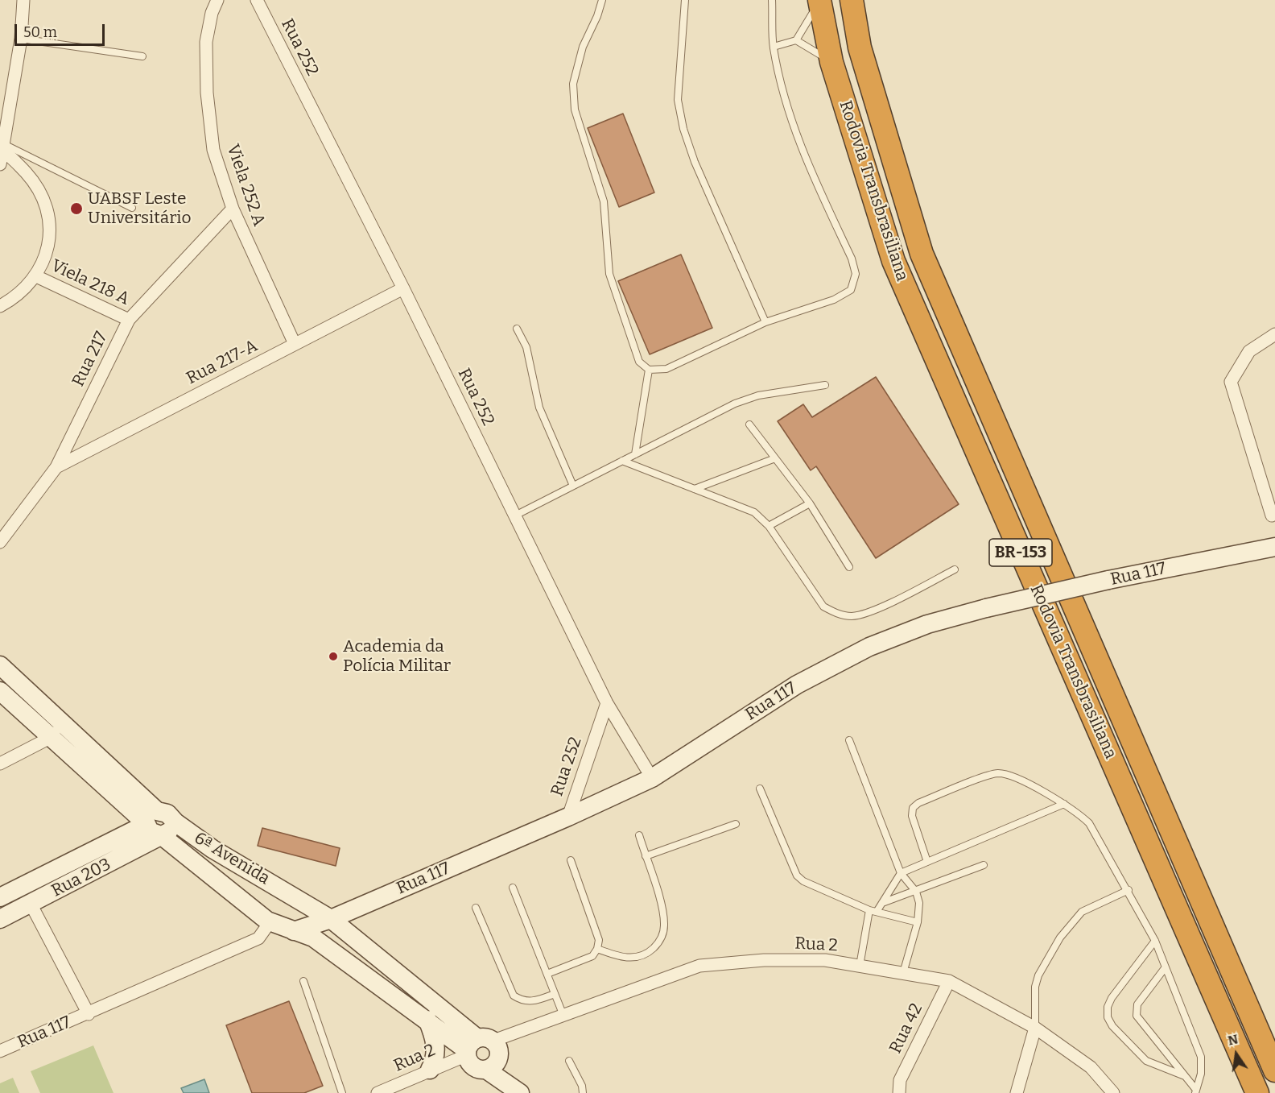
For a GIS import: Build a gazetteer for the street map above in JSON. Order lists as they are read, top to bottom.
{
  "streets": {
    "highway": ["Rodovia Transbrasiliana", "BR-153"],
    "street": [
      "Rua 252",
      "Viela 252 A",
      "Viela 218 A",
      "Rua 217",
      "Rua 217-A",
      "Rua 117",
      "6ª Avenida",
      "Rua 203",
      "Rua 2",
      "Rua 42"
    ]
  },
  "crossings": [
    ["Rua 252", "Rua 217-A"],
    ["Rua 252", "Rua 117"],
    ["Viela 252 A", "Rua 217"],
    ["Viela 252 A", "Rua 217-A"],
    ["Viela 218 A", "Rua 217"],
    ["Rua 217", "Rua 217-A"],
    ["Rua 117", "6ª Avenida"],
    ["Rua 117", "Rua 203"],
    ["6ª Avenida", "Rua 203"],
    ["6ª Avenida", "Rua 2"],
    ["Rua 2", "Rua 42"]
  ],
  "places": ["UABSF Leste Universitário", "Academia da Polícia Militar"],
  "scale_bar": "50 m",
  "north": "top"
}
